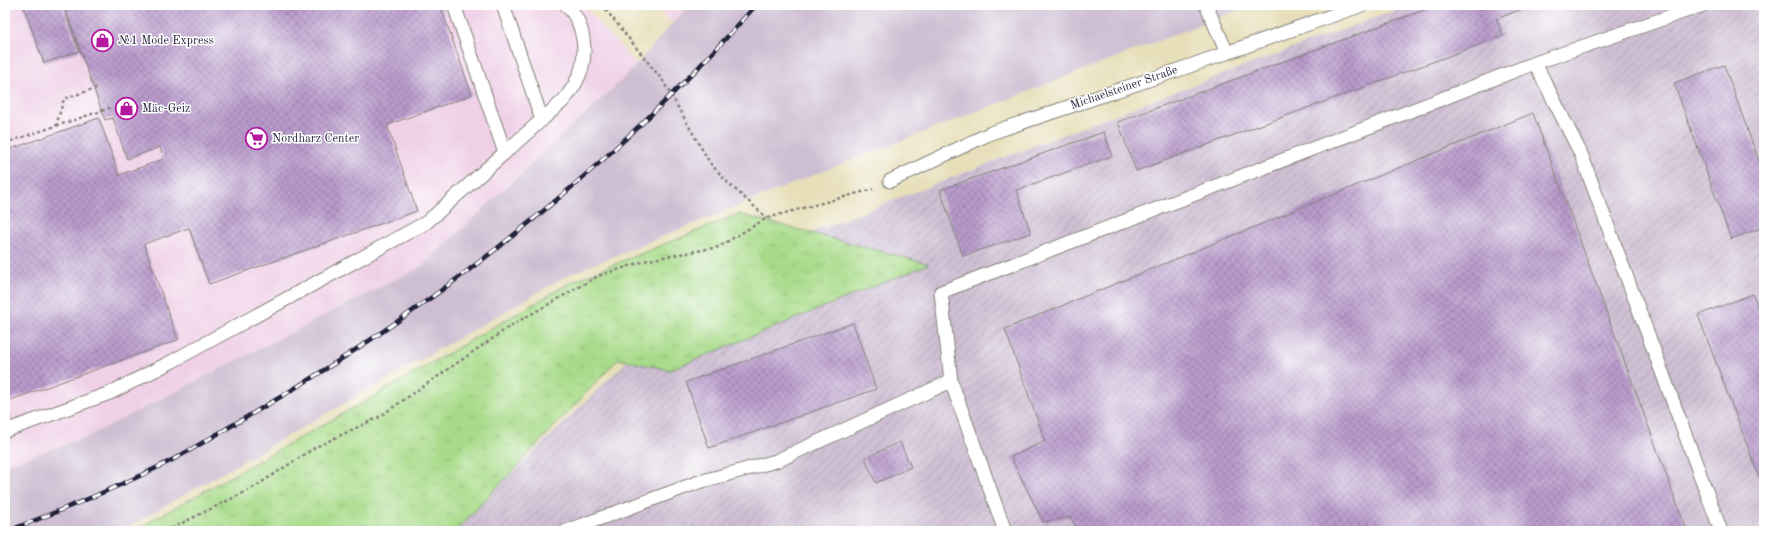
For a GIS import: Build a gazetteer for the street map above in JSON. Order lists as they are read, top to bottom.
{
  "streets": {
    "lane": ["Michaelsteiner Straße"]
  },
  "places": {
    "shop": ["№1 Mode Express", "Mäc-Geiz"],
    "supermarket": ["Nordharz Center"]
  }
}
